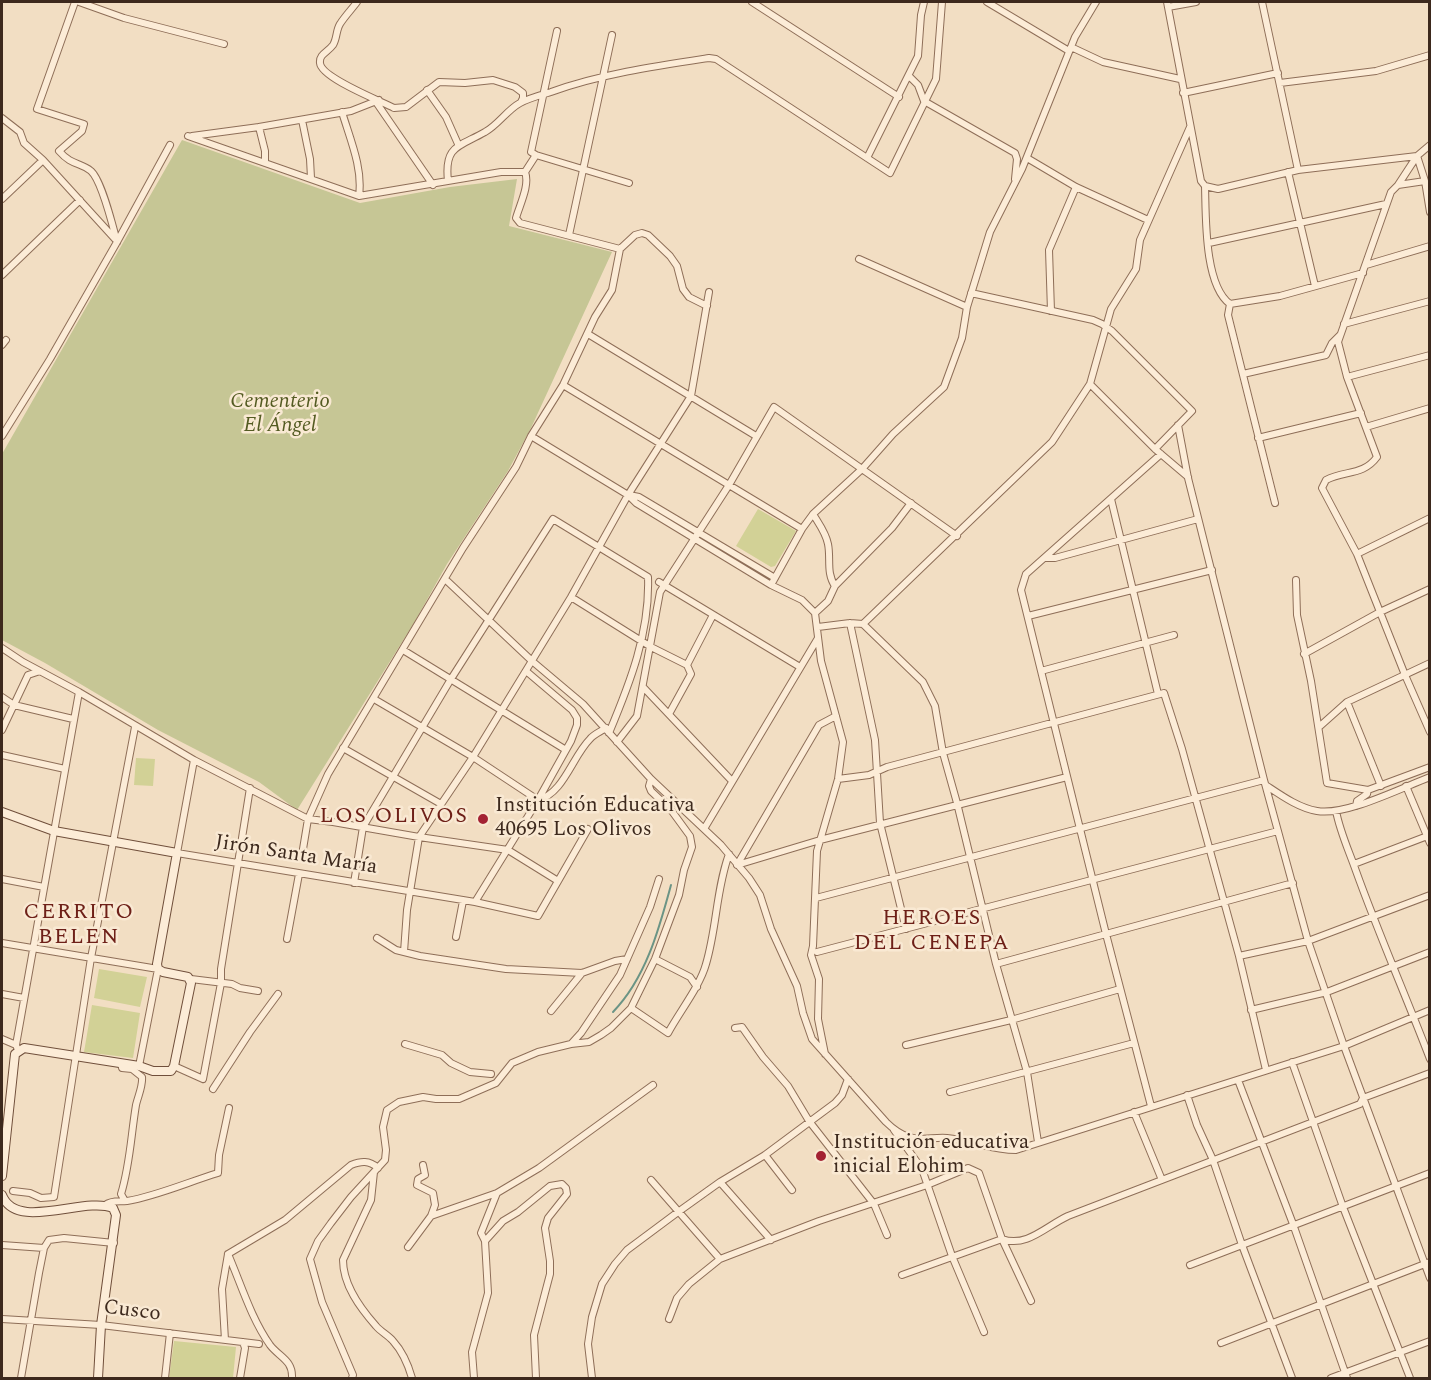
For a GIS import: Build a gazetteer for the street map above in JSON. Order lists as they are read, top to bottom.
{
  "streets": {
    "street": ["Jirón Santa María", "Cusco"]
  },
  "districts": ["LOS OLIVOS", "CERRITO BELEN", "HEROES DEL CENEPA"],
  "parks": ["Cementerio El Ángel"],
  "places": ["Institución Educativa 40695 Los Olivos", "Institución educativa inicial Elohim"]
}
